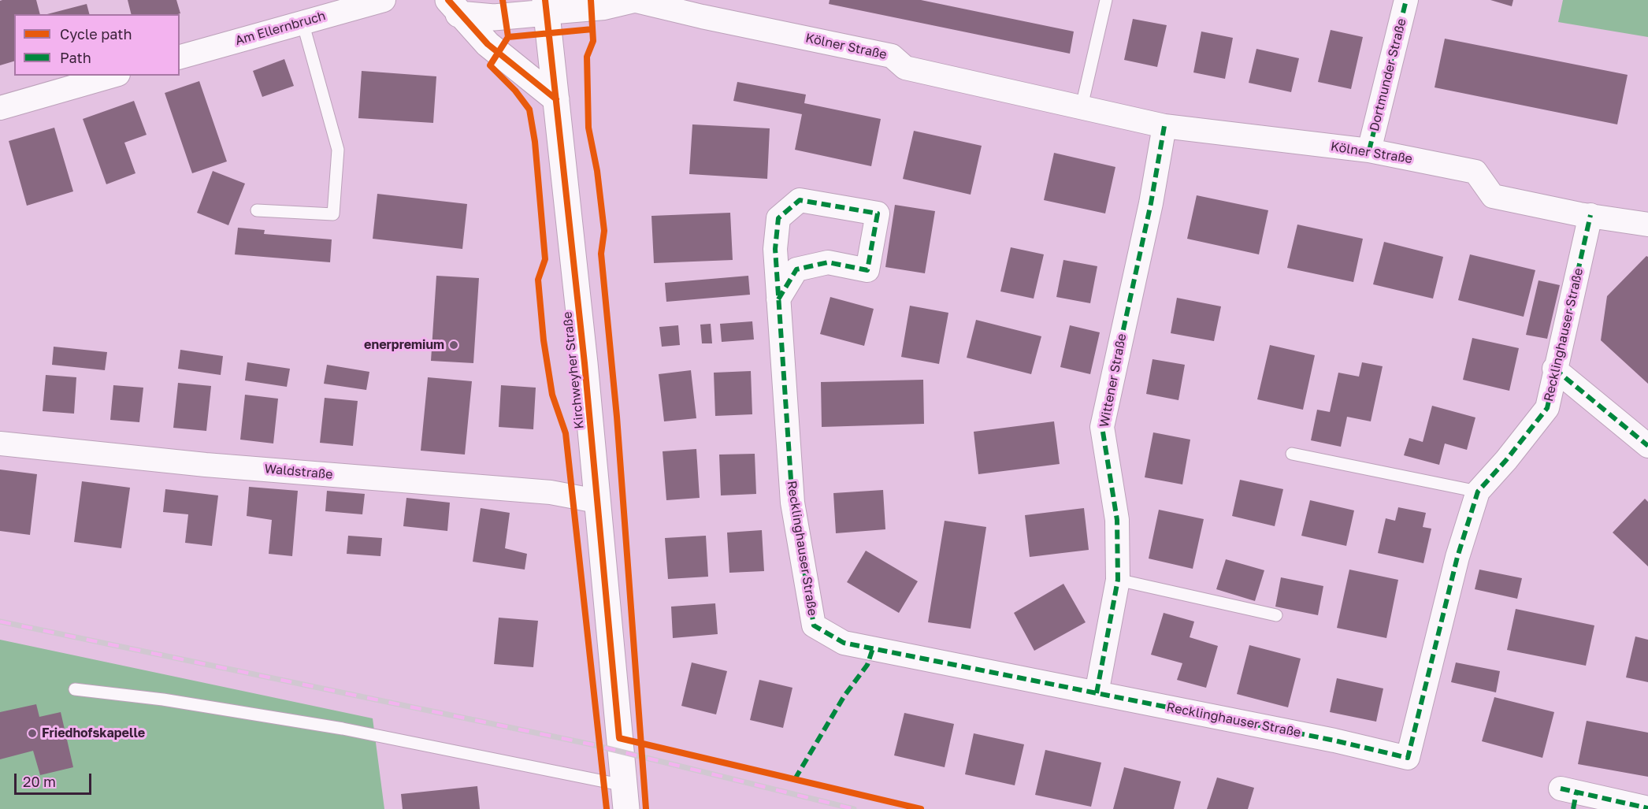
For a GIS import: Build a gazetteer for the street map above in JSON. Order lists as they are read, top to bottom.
{
  "streets": {
    "main road": ["Kirchweyher Straße"],
    "street": [
      "Am Ellernbruch",
      "Kölner Straße",
      "Dortmunder Straße",
      "Recklinghauser Straße",
      "Wittener Straße",
      "Waldstraße"
    ]
  },
  "crossings": [
    ["Kölner Straße", "Dortmunder Straße"],
    ["Kölner Straße", "Recklinghauser Straße"],
    ["Kölner Straße", "Kirchweyher Straße"],
    ["Kölner Straße", "Wittener Straße"],
    ["Recklinghauser Straße", "Wittener Straße"],
    ["Kirchweyher Straße", "Waldstraße"]
  ],
  "places": ["enerpremium", "Friedhofskapelle"],
  "legend": ["Cycle path", "Path"],
  "scale_bar": "20 m"
}
